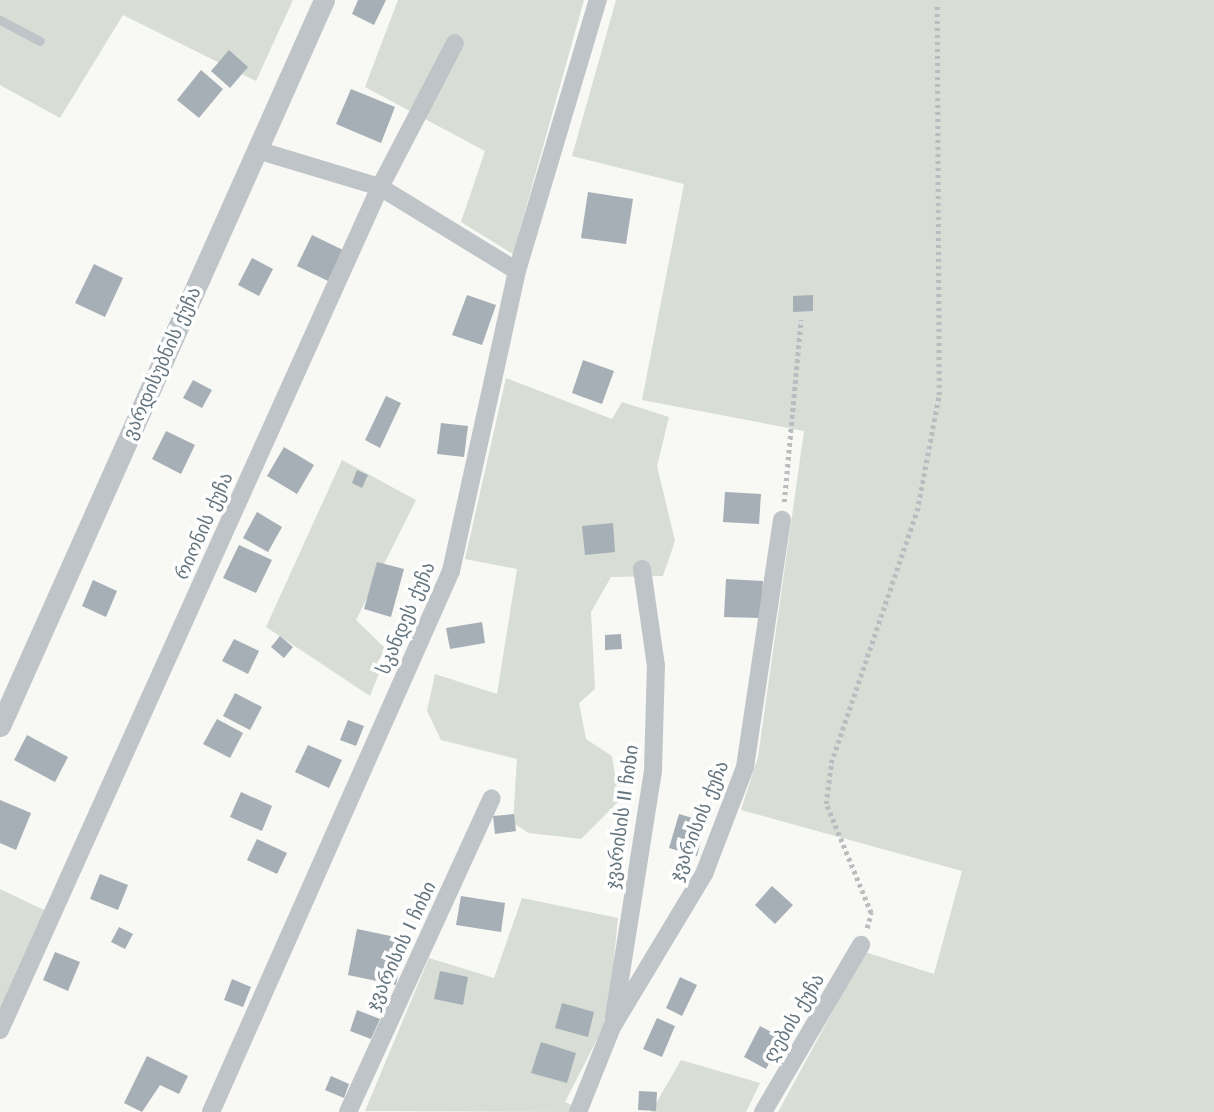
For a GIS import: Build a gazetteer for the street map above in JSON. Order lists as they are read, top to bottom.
{
  "streets": {
    "street": [
      "ვარდისუბნის ქუჩა",
      "რიონის ქუჩა",
      "სკანდეს ქუჩა",
      "ჯვარისის II ჩიხი",
      "ჯვარისის ქუჩა",
      "ჯვარისის I ჩიხი",
      "ღების ქუჩა"
    ]
  },
  "crossings": [
    ["ჯვარისის II ჩიხი", "ჯვარისის ქუჩა"]
  ]
}
